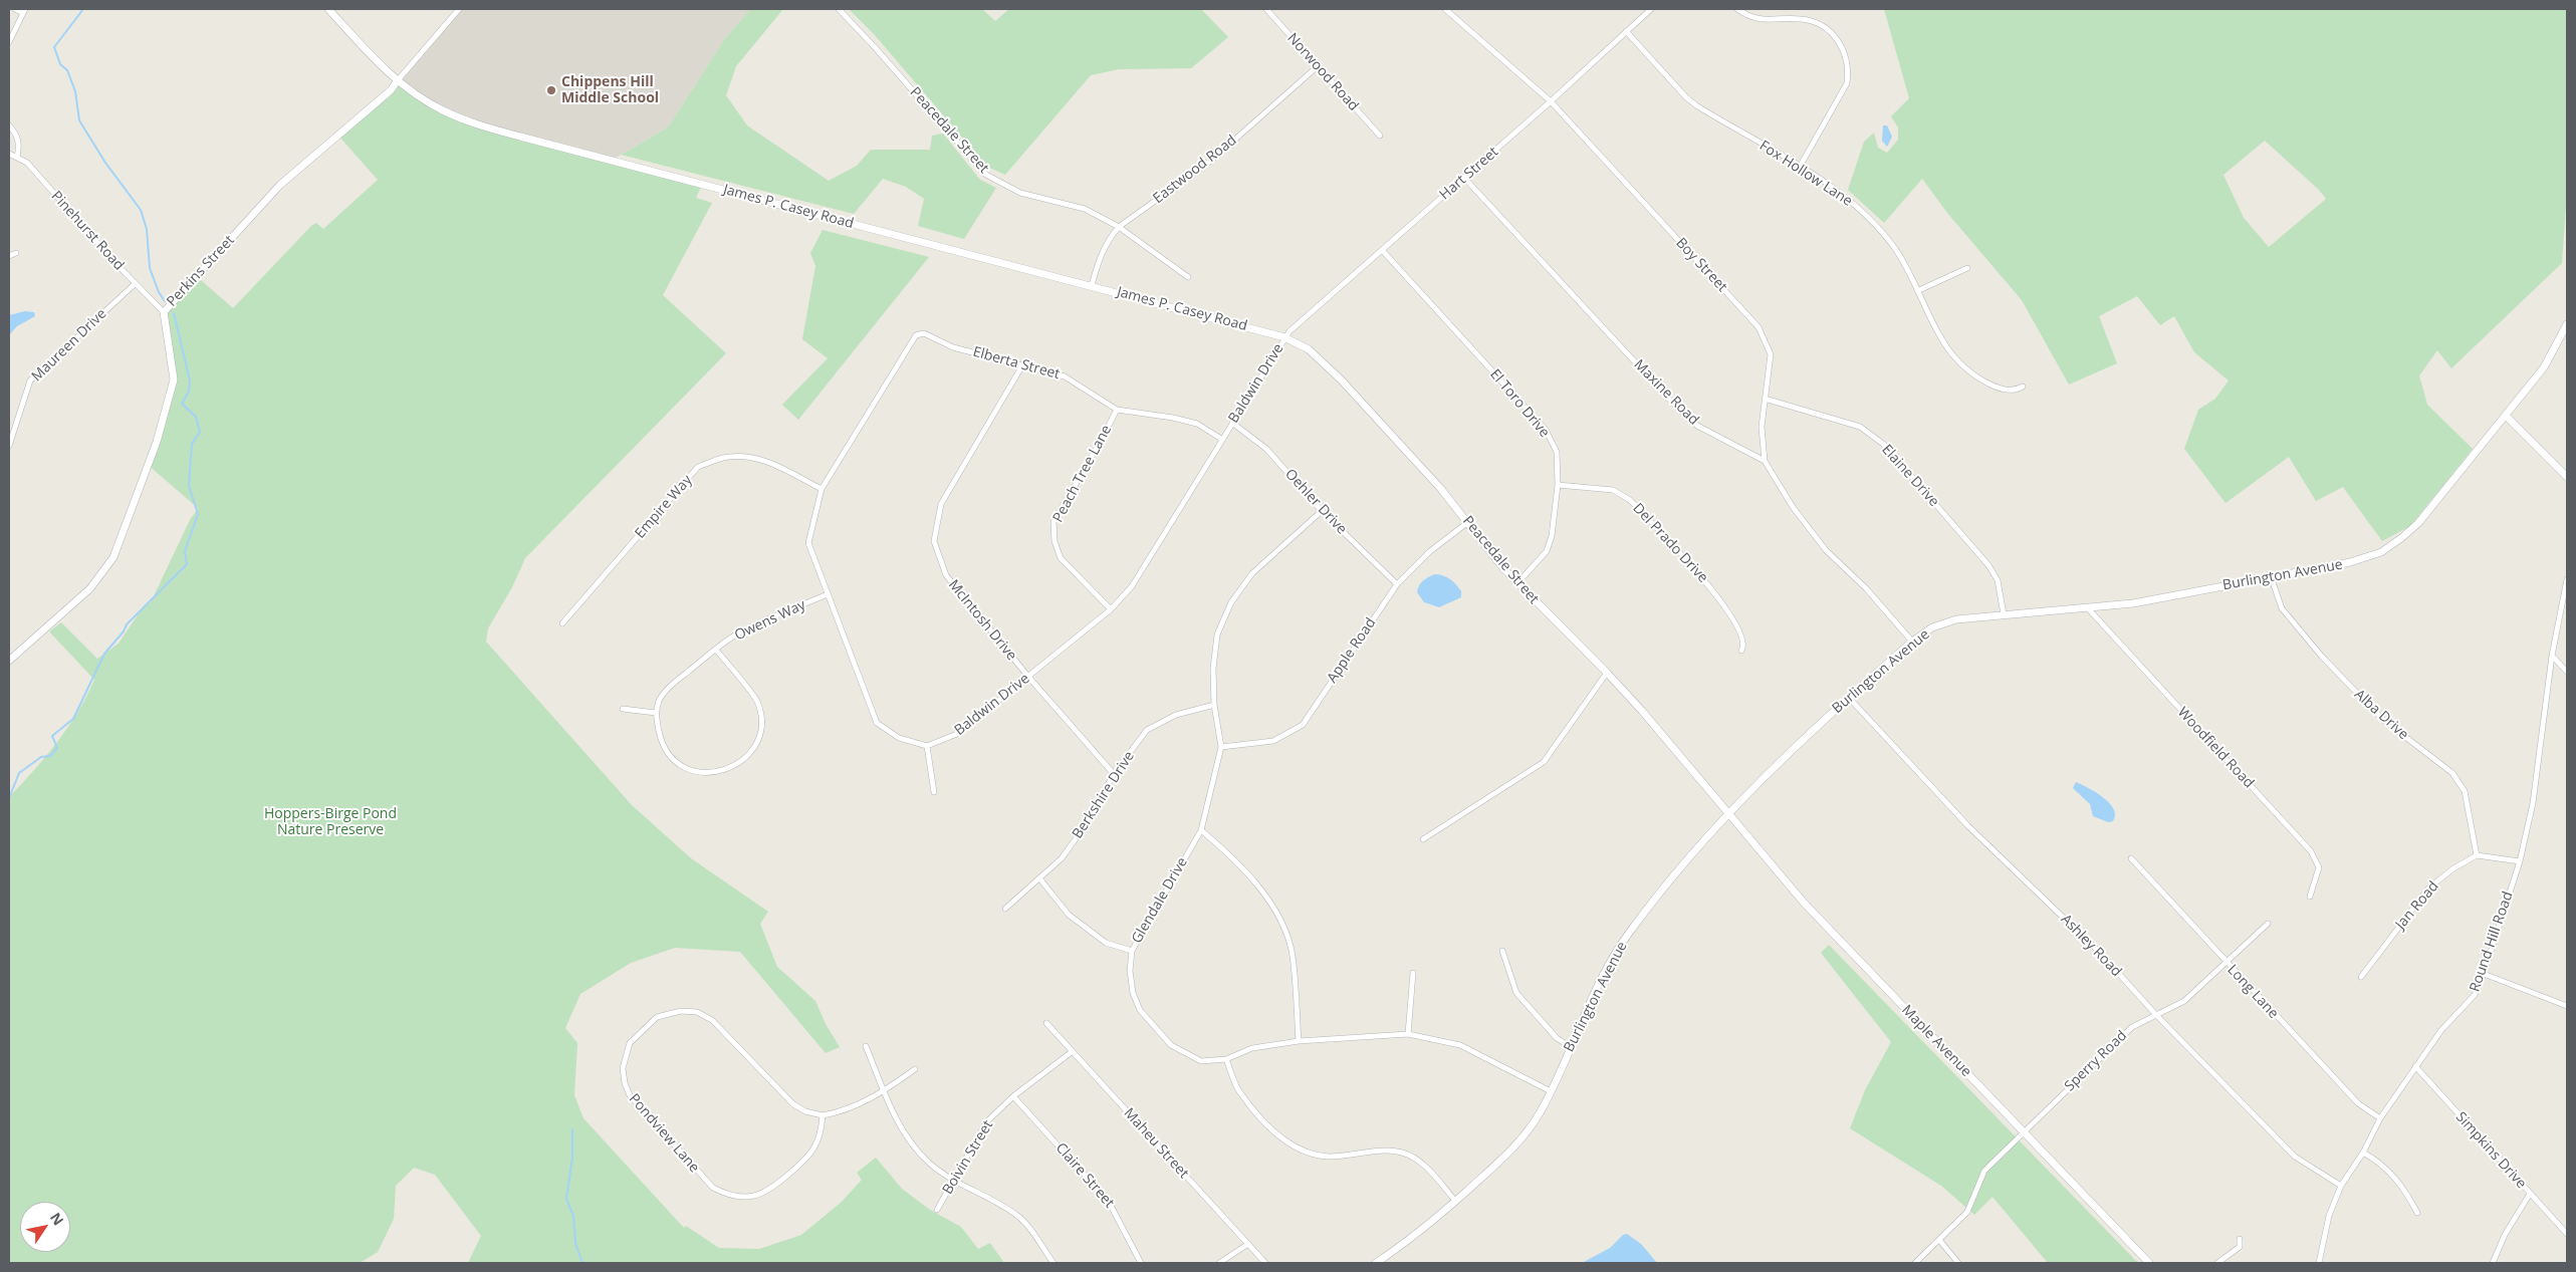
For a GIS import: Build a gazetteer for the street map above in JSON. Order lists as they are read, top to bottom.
{
  "streets": {
    "main road": [
      "Peacedale Street",
      "James P. Casey Road",
      "Perkins Street",
      "Burlington Avenue",
      "Maple Avenue"
    ],
    "street": [
      "Norwood Road",
      "Eastwood Road",
      "Hart Street",
      "Fox Hollow Lane",
      "Pinehurst Road",
      "Boy Street",
      "Maureen Drive",
      "Elberta Street",
      "Baldwin Drive",
      "Maxine Road",
      "El Toro Drive",
      "Peach Tree Lane",
      "Elaine Drive",
      "Oehler Drive",
      "Empire Way",
      "Del Prado Drive",
      "Owens Way",
      "McIntosh Drive",
      "Apple Road",
      "Alba Drive",
      "Woodfield Road",
      "Berkshire Drive",
      "Glendale Drive",
      "Jan Road",
      "Round Hill Road",
      "Ashley Road",
      "Long Lane",
      "Sperry Road",
      "Pondview Lane",
      "Maheu Street",
      "Simpkins Drive",
      "Boivin Street",
      "Claire Street"
    ]
  },
  "crossings": [
    ["Norwood Road", "Eastwood Road"],
    ["Peacedale Street", "Eastwood Road"],
    ["Peacedale Street", "Hart Street"],
    ["Peacedale Street", "James P. Casey Road"],
    ["Peacedale Street", "Baldwin Drive"],
    ["Peacedale Street", "El Toro Drive"],
    ["Peacedale Street", "Burlington Avenue"],
    ["Peacedale Street", "Apple Road"],
    ["Peacedale Street", "Maple Avenue"],
    ["Eastwood Road", "James P. Casey Road"],
    ["Hart Street", "Fox Hollow Lane"],
    ["Hart Street", "James P. Casey Road"],
    ["Hart Street", "Boy Street"],
    ["Hart Street", "Baldwin Drive"],
    ["Hart Street", "Maxine Road"],
    ["Hart Street", "El Toro Drive"],
    ["James P. Casey Road", "Perkins Street"],
    ["James P. Casey Road", "Baldwin Drive"],
    ["Pinehurst Road", "Perkins Street"],
    ["Pinehurst Road", "Maureen Drive"],
    ["Boy Street", "Maxine Road"],
    ["Boy Street", "Elaine Drive"],
    ["Elberta Street", "Baldwin Drive"],
    ["Elberta Street", "Peach Tree Lane"],
    ["Elberta Street", "Empire Way"],
    ["Elberta Street", "McIntosh Drive"],
    ["Baldwin Drive", "Peach Tree Lane"],
    ["Baldwin Drive", "Oehler Drive"],
    ["Baldwin Drive", "McIntosh Drive"],
    ["El Toro Drive", "Del Prado Drive"],
    ["Elaine Drive", "Burlington Avenue"],
    ["Oehler Drive", "Apple Road"],
    ["Oehler Drive", "Glendale Drive"],
    ["Burlington Avenue", "Alba Drive"],
    ["Burlington Avenue", "Woodfield Road"],
    ["Burlington Avenue", "Glendale Drive"],
    ["Burlington Avenue", "Ashley Road"],
    ["Burlington Avenue", "Maple Avenue"],
    ["McIntosh Drive", "Berkshire Drive"],
    ["Apple Road", "Glendale Drive"],
    ["Alba Drive", "Jan Road"],
    ["Berkshire Drive", "Glendale Drive"],
    ["Round Hill Road", "Ashley Road"],
    ["Round Hill Road", "Long Lane"],
    ["Round Hill Road", "Simpkins Drive"],
    ["Ashley Road", "Sperry Road"],
    ["Long Lane", "Sperry Road"],
    ["Maple Avenue", "Sperry Road"],
    ["Maheu Street", "Boivin Street"],
    ["Boivin Street", "Claire Street"]
  ],
  "parks": ["Hoppers-Birge Pond Nature Preserve"],
  "places": ["Chippens Hill Middle School"],
  "north": "top right"
}
